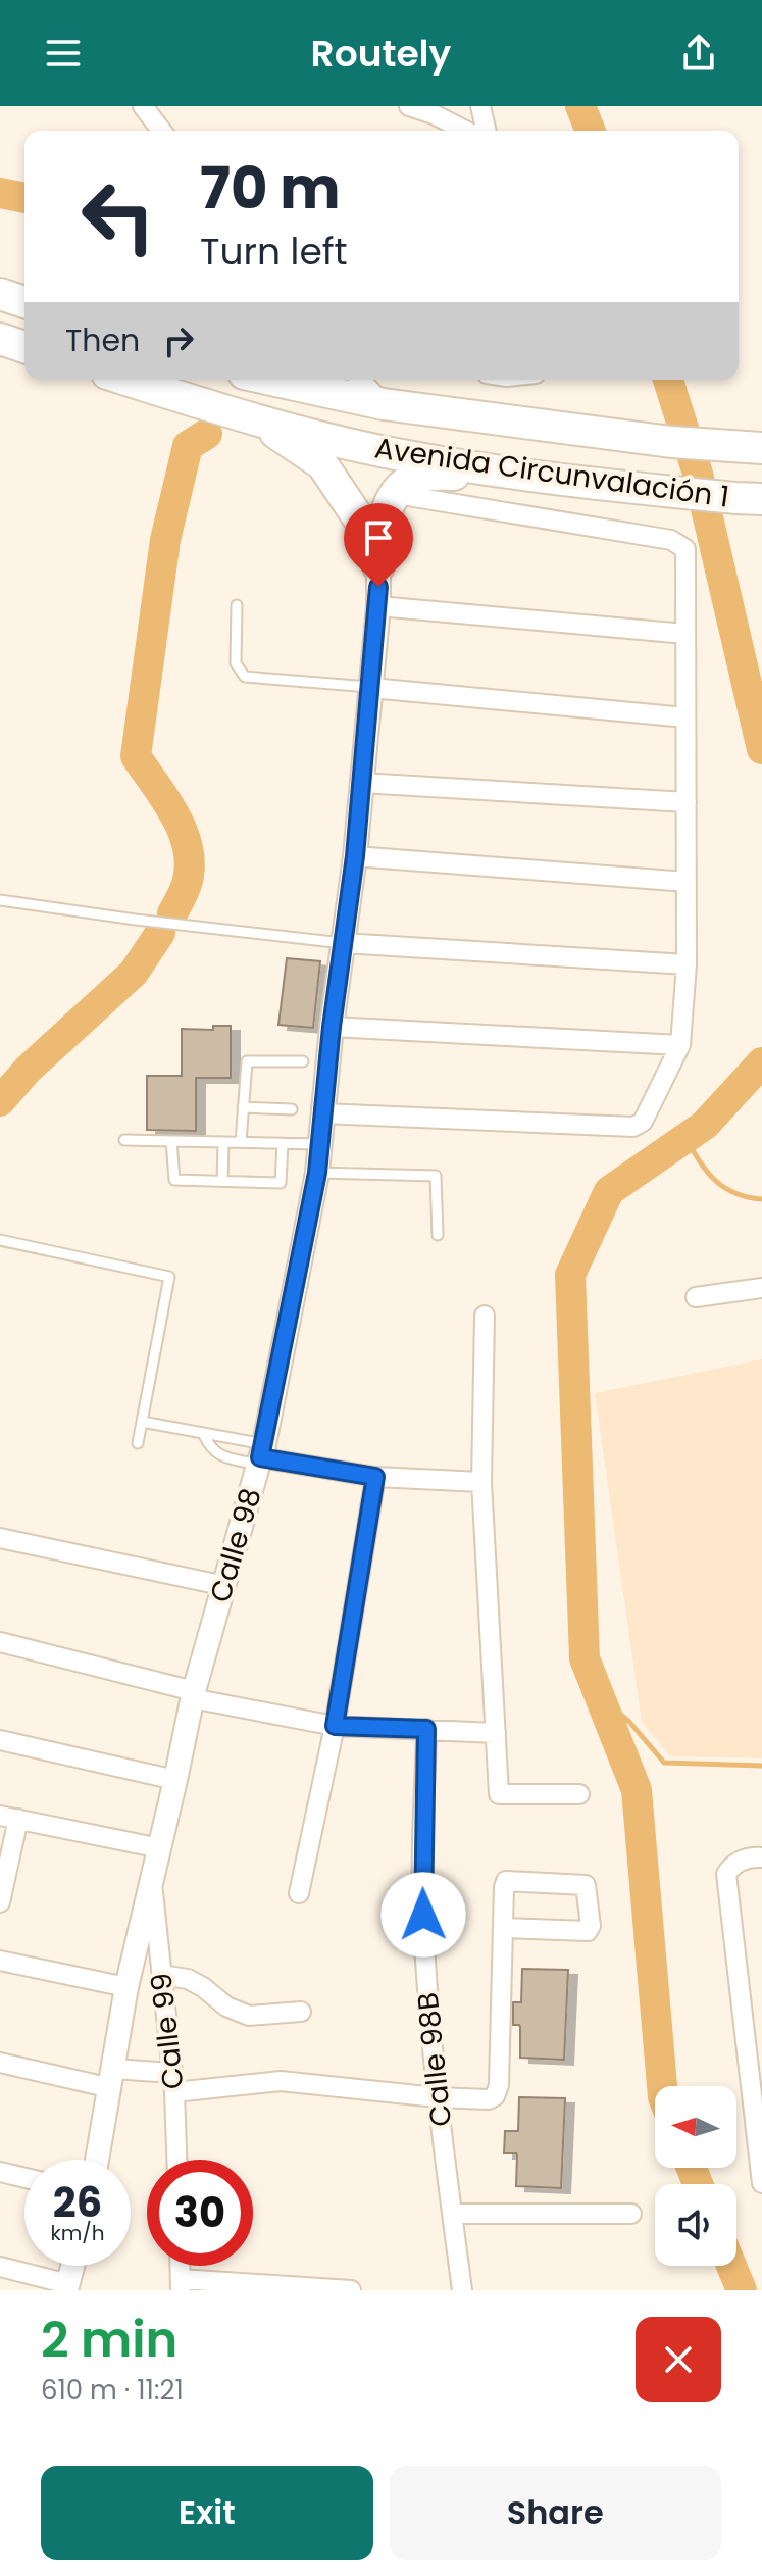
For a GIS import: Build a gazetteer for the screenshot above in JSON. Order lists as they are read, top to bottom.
{
  "streets": {
    "main road": ["Avenida Circunvalación 1"],
    "street": ["Calle 98", "Calle 99", "Calle 98B"]
  },
  "crossings": [
    ["Calle 98", "Calle 99"]
  ],
  "north": "left",
  "page": {
    "header": "Routely",
    "turn": ["70 m", "Turn left"],
    "then": "Then",
    "speed": "26 km/h",
    "limit": "30",
    "heading": ["2 min", "610 m · 11:21"],
    "buttons": ["Exit", "Share"]
  }
}
